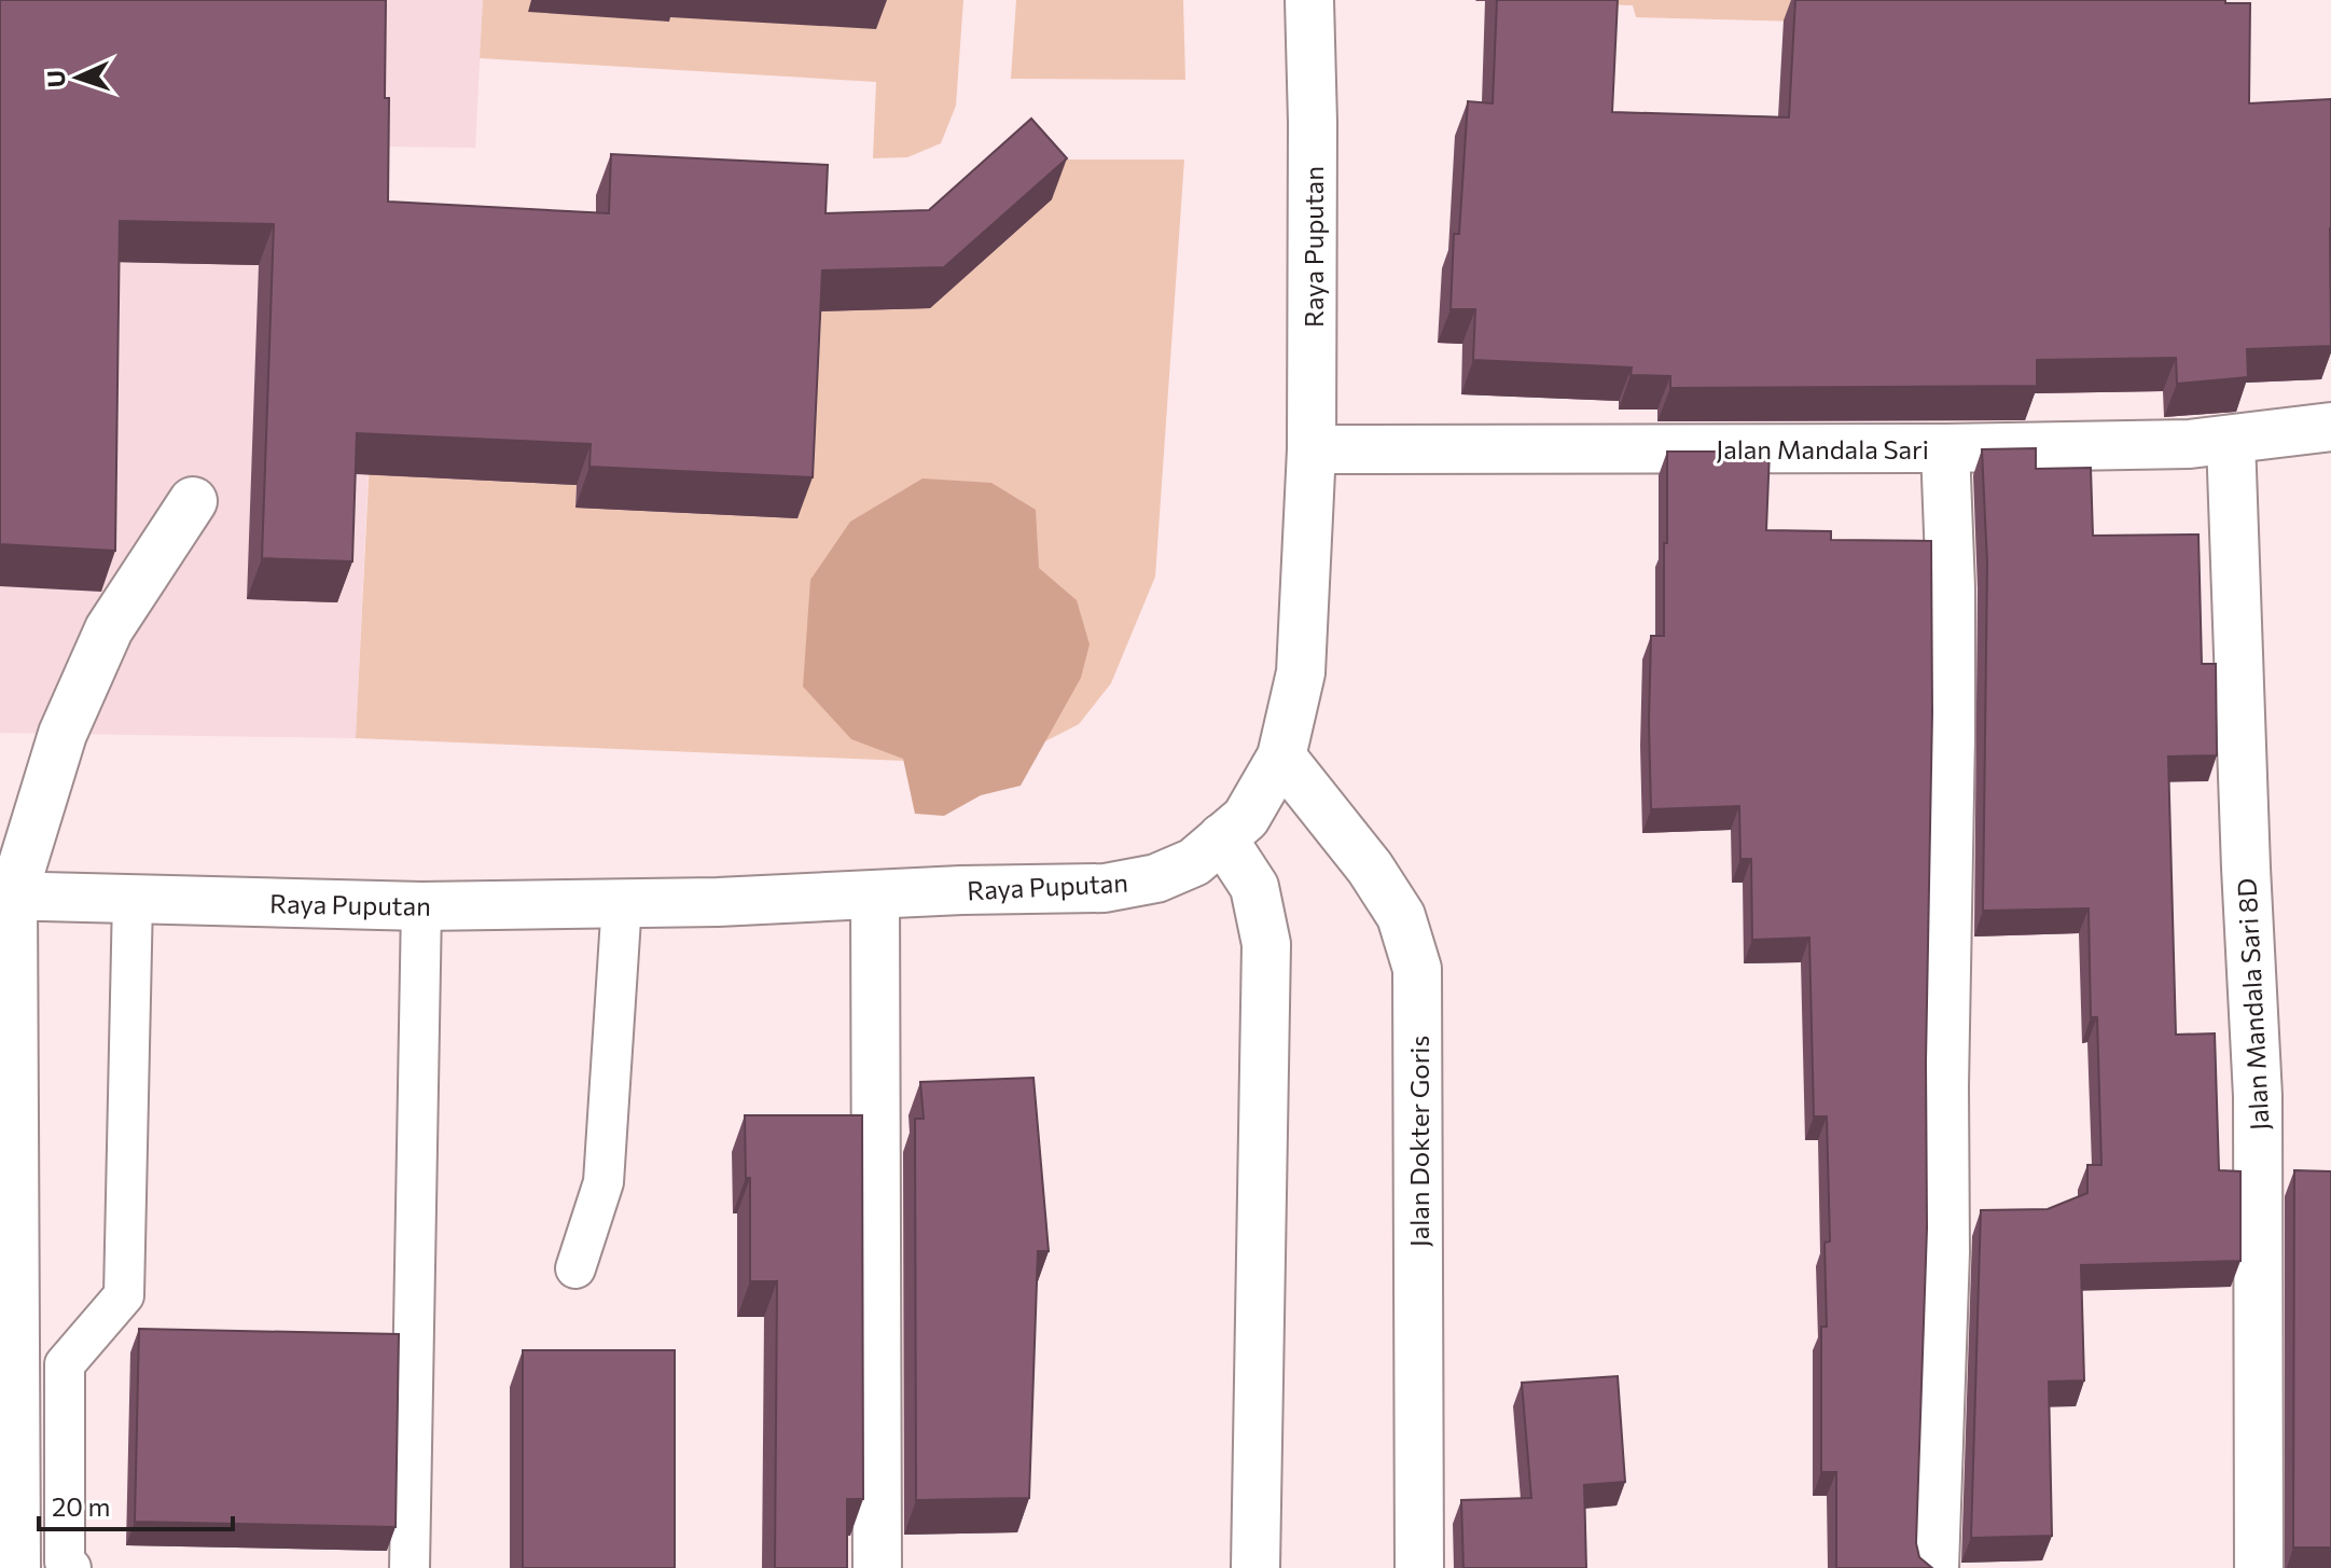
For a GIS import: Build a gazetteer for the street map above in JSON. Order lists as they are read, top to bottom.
{
  "streets": {
    "street": [
      "Raya Puputan",
      "Jalan Mandala Sari",
      "Jalan Mandala Sari 8D",
      "Jalan Dokter Goris"
    ]
  },
  "crossings": [
    ["Raya Puputan", "Jalan Mandala Sari"],
    ["Raya Puputan", "Jalan Dokter Goris"],
    ["Jalan Mandala Sari", "Jalan Mandala Sari 8D"]
  ],
  "scale_bar": "20 m",
  "north": "left"
}
